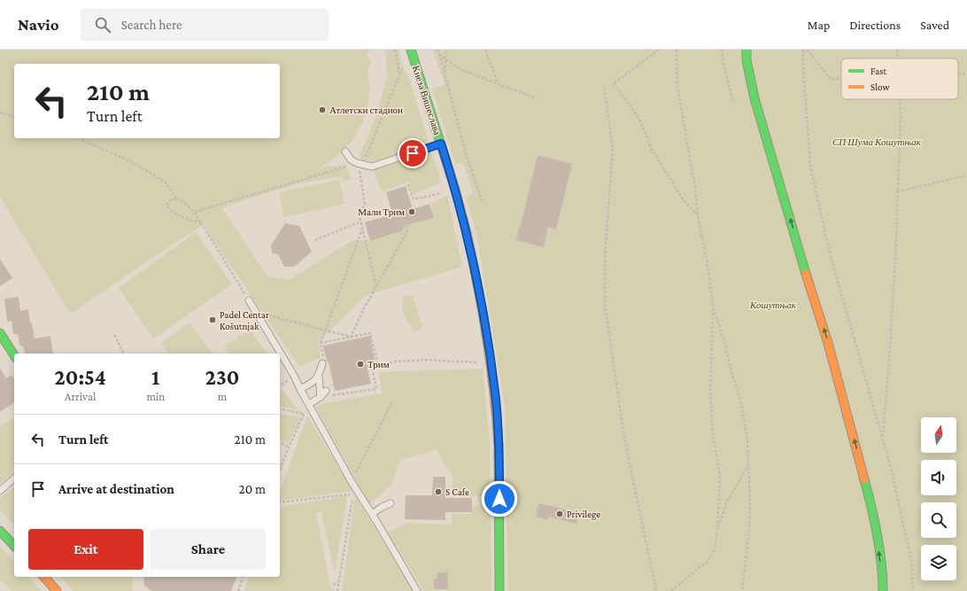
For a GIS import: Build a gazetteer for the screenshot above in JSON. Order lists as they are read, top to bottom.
{
  "streets": {
    "street": ["Кнеза Вишеслава"]
  },
  "parks": ["СП Шума Кошутњак", "Кошутњак"],
  "places": [
    "Атлетски стадион",
    "Мали Трим",
    "Padel Centar Košutnjak",
    "Трим",
    "S Cafe",
    "Privilege"
  ],
  "legend": ["Fast", "Slow"],
  "north": "top",
  "page": {
    "header": "Navio",
    "search": "Search here",
    "nav": ["Map", "Directions", "Saved"],
    "turn": ["210 m", "Turn left"],
    "eta": [
      "20:54",
      "Arrival",
      "1",
      "min",
      "230",
      "m"
    ],
    "list": [
      {
        "name": "Turn left",
        "value": "210 m"
      },
      {
        "name": "Arrive at destination",
        "value": "20 m"
      }
    ],
    "buttons": ["Exit", "Share"]
  }
}
